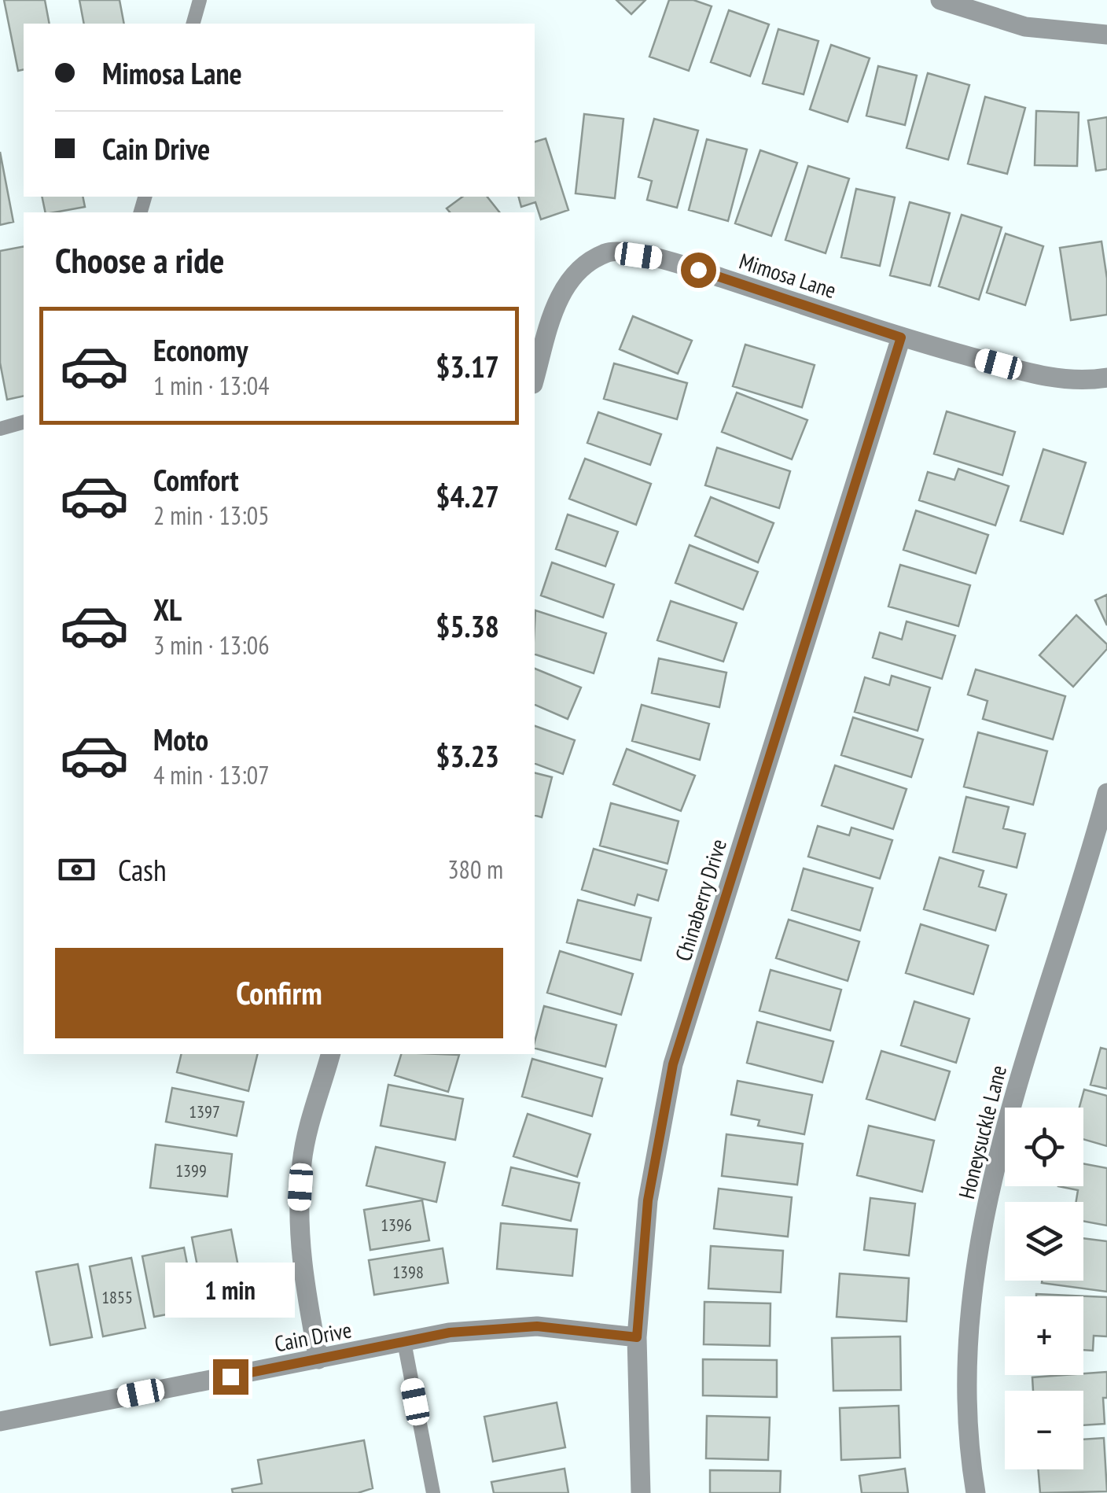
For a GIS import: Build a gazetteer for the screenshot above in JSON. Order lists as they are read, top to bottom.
{
  "streets": {
    "street": [
      "Mimosa Lane",
      "Chinaberry Drive",
      "Honeysuckle Lane",
      "Cain Drive"
    ]
  },
  "crossings": [
    ["Mimosa Lane", "Chinaberry Drive"],
    ["Chinaberry Drive", "Cain Drive"]
  ],
  "house_numbers": [
    "1397",
    "1399",
    "1396",
    "1398",
    "1855"
  ],
  "page": {
    "banner": ["Mimosa Lane", "Cain Drive"],
    "heading": "Choose a ride",
    "list": [
      {
        "name": "Economy",
        "note": "1 min · 13:04",
        "value": "$3.17"
      },
      {
        "name": "Comfort",
        "note": "2 min · 13:05",
        "value": "$4.27"
      },
      {
        "name": "XL",
        "note": "3 min · 13:06",
        "value": "$5.38"
      },
      {
        "name": "Moto",
        "note": "4 min · 13:07",
        "value": "$3.23"
      }
    ],
    "pay": ["Cash", "380 m"],
    "buttons": "Confirm",
    "map_buttons": ["+", "−"],
    "bubble": "1 min"
  }
}
